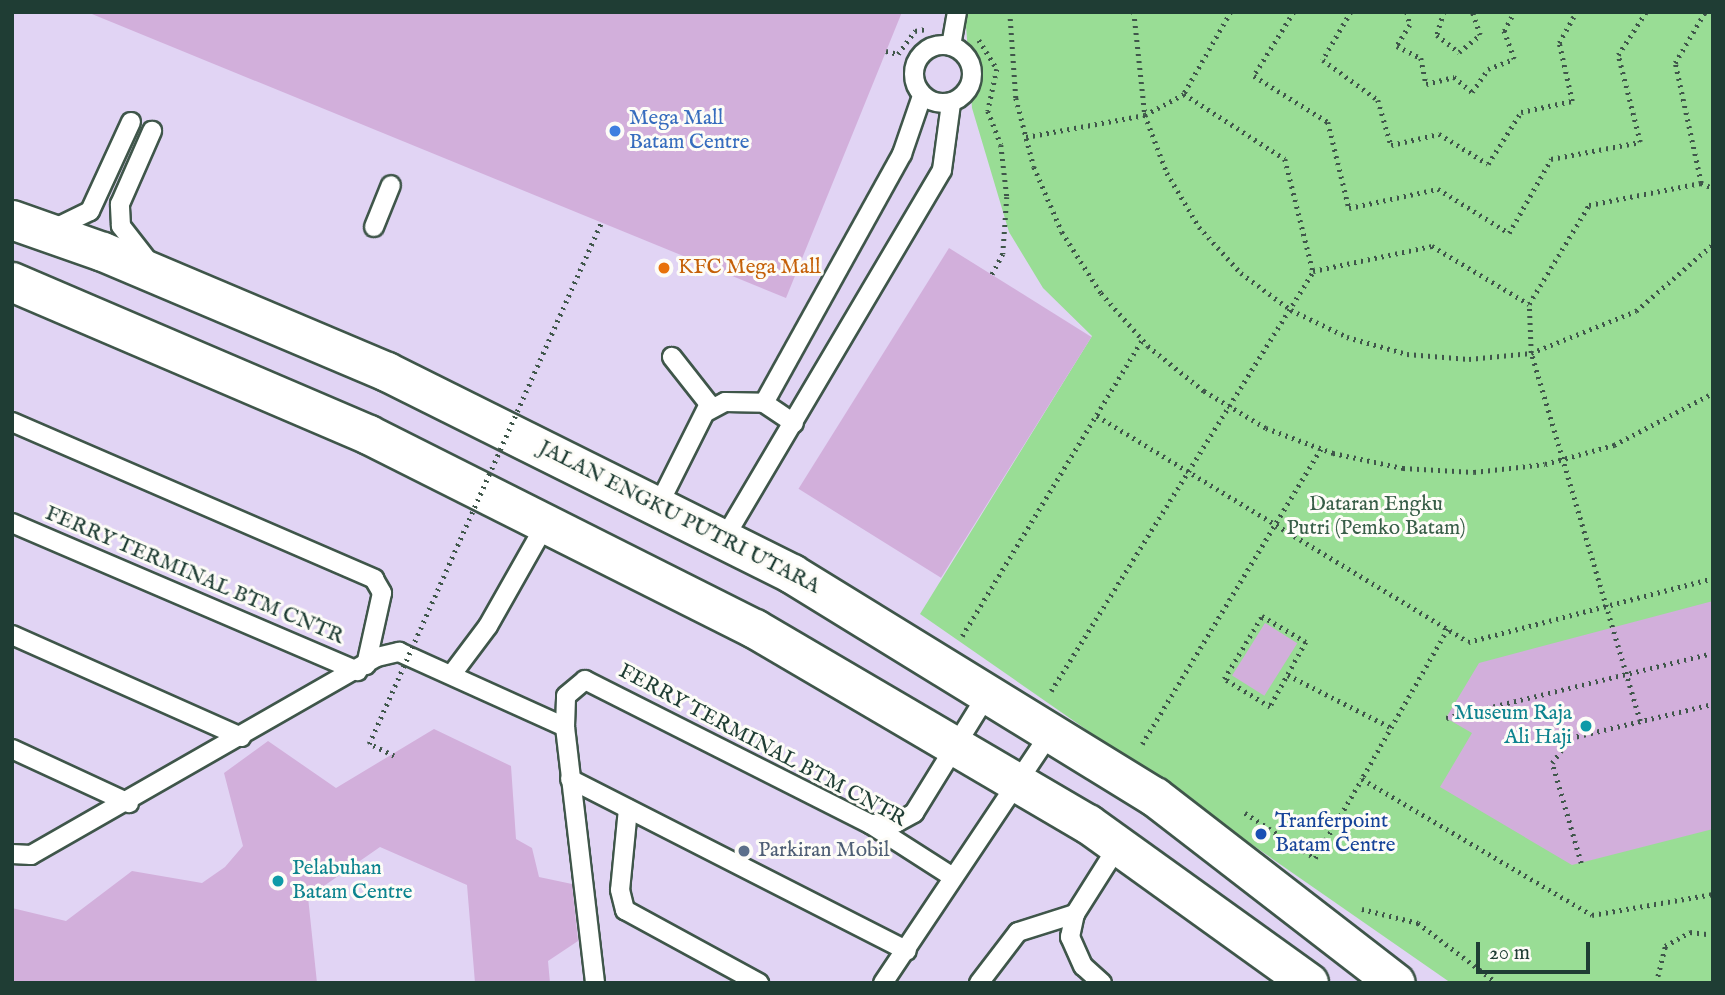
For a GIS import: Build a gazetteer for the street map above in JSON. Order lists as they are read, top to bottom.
{
  "streets": {
    "main road": ["JALAN ENGKU PUTRI UTARA"],
    "lane": ["FERRY TERMINAL BTM CNTR"]
  },
  "parks": ["Dataran Engku Putri (Pemko Batam)"],
  "places": [
    "Mega Mall Batam Centre",
    "KFC Mega Mall",
    "Museum Raja Ali Haji",
    "Tranferpoint Batam Centre",
    "Parkiran Mobil",
    "Pelabuhan Batam Centre"
  ],
  "scale_bar": "20 m"
}
